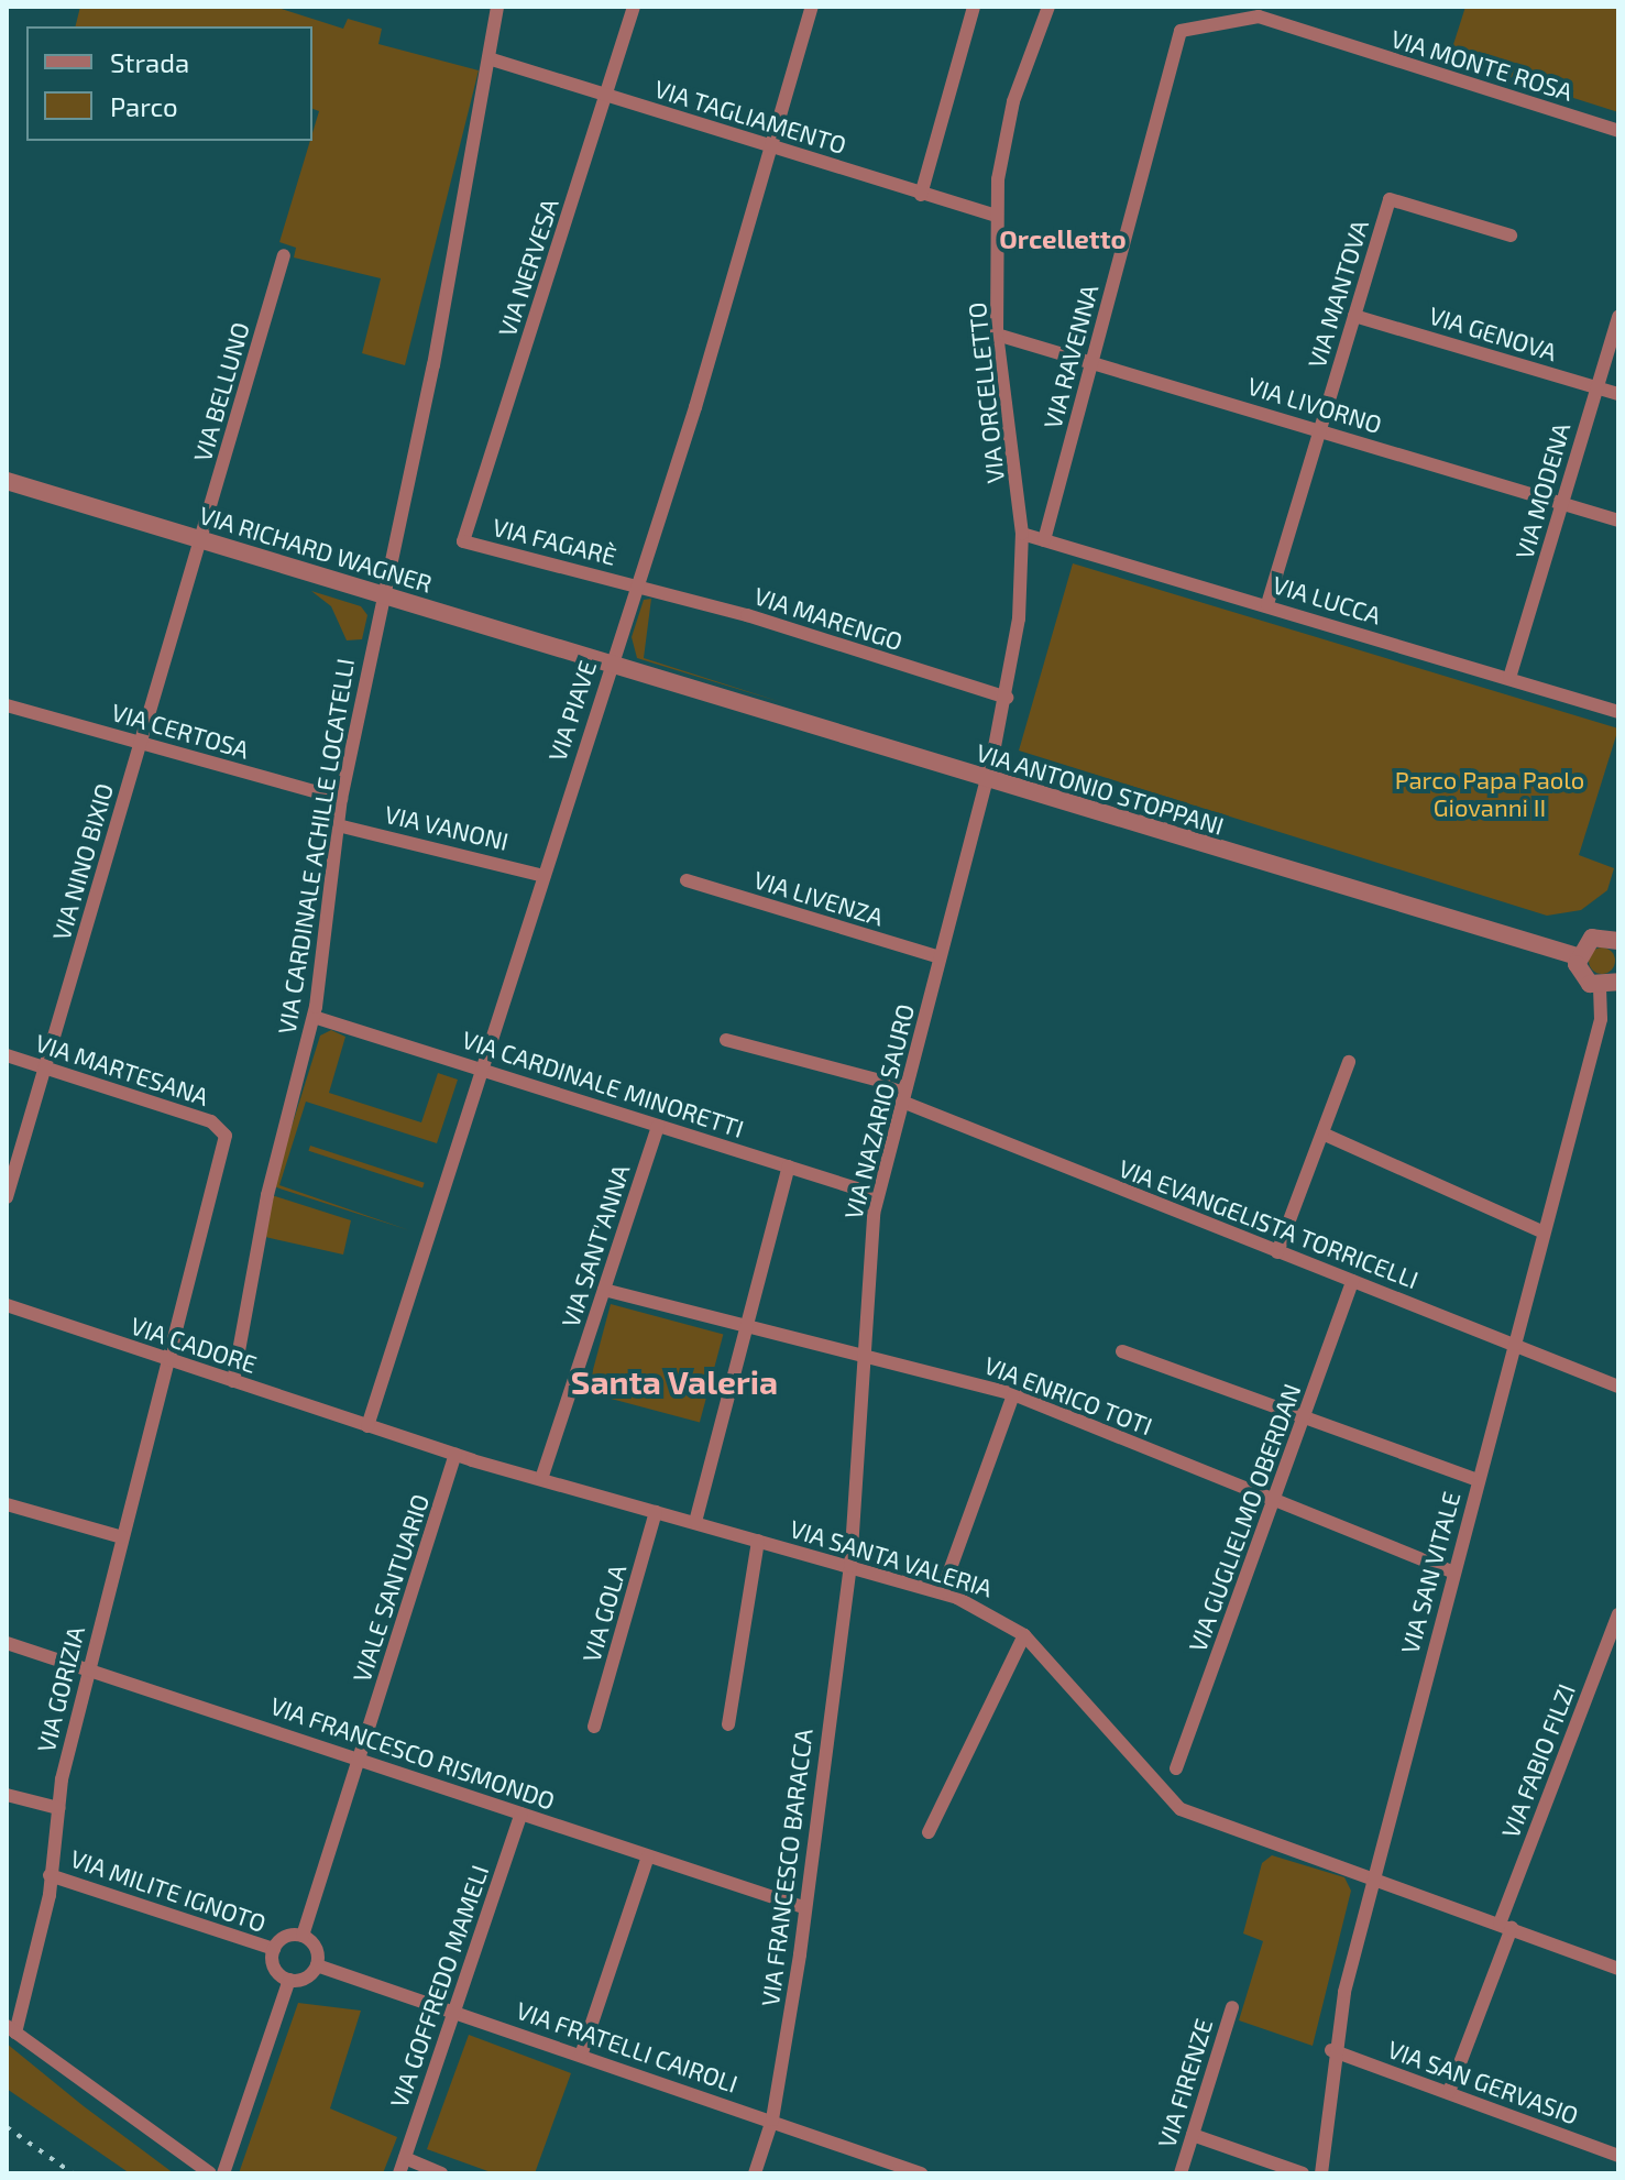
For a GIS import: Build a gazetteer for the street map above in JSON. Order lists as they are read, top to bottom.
{
  "streets": {
    "street": [
      "VIA MONTE ROSA",
      "VIA TAGLIAMENTO",
      "VIA NERVESA",
      "VIA MANTOVA",
      "VIA GENOVA",
      "VIA RAVENNA",
      "VIA BELLUNO",
      "VIA ORCELLETTO",
      "VIA LIVORNO",
      "VIA MODENA",
      "VIA FAGARÈ",
      "VIA RICHARD WAGNER",
      "VIA LUCCA",
      "VIA MARENGO",
      "VIA PIAVE",
      "VIA CERTOSA",
      "VIA ANTONIO STOPPANI",
      "VIA VANONI",
      "VIA CARDINALE ACHILLE LOCATELLI",
      "VIA NINO BIXIO",
      "VIA LIVENZA",
      "VIA MARTESANA",
      "VIA CARDINALE MINORETTI",
      "VIA NAZARIO SAURO",
      "VIA EVANGELISTA TORRICELLI",
      "VIA SANT'ANNA",
      "VIA CADORE",
      "VIA ENRICO TOTI",
      "VIA GUGLIELMO OBERDAN",
      "VIA SANTA VALERIA",
      "VIA SAN VITALE",
      "VIALE SANTUARIO",
      "VIA GOLA",
      "VIA GORIZIA",
      "VIA FRANCESCO RISMONDO",
      "VIA FABIO FILZI",
      "VIA FRANCESCO BARACCA",
      "VIA MILITE IGNOTO",
      "VIA GOFFREDO MAMELI",
      "VIA FRATELLI CAIROLI",
      "VIA SAN GERVASIO",
      "VIA FIRENZE"
    ]
  },
  "crossings": [
    ["VIA MONTE ROSA", "VIA RAVENNA"],
    ["VIA TAGLIAMENTO", "VIA NERVESA"],
    ["VIA TAGLIAMENTO", "VIA ORCELLETTO"],
    ["VIA TAGLIAMENTO", "VIA PIAVE"],
    ["VIA TAGLIAMENTO", "VIA CARDINALE ACHILLE LOCATELLI"],
    ["VIA NERVESA", "VIA FAGARÈ"],
    ["VIA MANTOVA", "VIA GENOVA"],
    ["VIA MANTOVA", "VIA LIVORNO"],
    ["VIA MANTOVA", "VIA LUCCA"],
    ["VIA GENOVA", "VIA MODENA"],
    ["VIA RAVENNA", "VIA LIVORNO"],
    ["VIA RAVENNA", "VIA LUCCA"],
    ["VIA BELLUNO", "VIA RICHARD WAGNER"],
    ["VIA BELLUNO", "VIA NINO BIXIO"],
    ["VIA ORCELLETTO", "VIA LIVORNO"],
    ["VIA ORCELLETTO", "VIA LUCCA"],
    ["VIA ORCELLETTO", "VIA MARENGO"],
    ["VIA ORCELLETTO", "VIA ANTONIO STOPPANI"],
    ["VIA ORCELLETTO", "VIA NAZARIO SAURO"],
    ["VIA LIVORNO", "VIA MODENA"],
    ["VIA MODENA", "VIA LUCCA"],
    ["VIA FAGARÈ", "VIA MARENGO"],
    ["VIA FAGARÈ", "VIA PIAVE"],
    ["VIA RICHARD WAGNER", "VIA PIAVE"],
    ["VIA RICHARD WAGNER", "VIA ANTONIO STOPPANI"],
    ["VIA RICHARD WAGNER", "VIA CARDINALE ACHILLE LOCATELLI"],
    ["VIA RICHARD WAGNER", "VIA NINO BIXIO"],
    ["VIA MARENGO", "VIA PIAVE"],
    ["VIA PIAVE", "VIA ANTONIO STOPPANI"],
    ["VIA PIAVE", "VIA VANONI"],
    ["VIA PIAVE", "VIA CARDINALE MINORETTI"],
    ["VIA PIAVE", "VIA CADORE"],
    ["VIA PIAVE", "VIA SANTA VALERIA"],
    ["VIA CERTOSA", "VIA CARDINALE ACHILLE LOCATELLI"],
    ["VIA CERTOSA", "VIA NINO BIXIO"],
    ["VIA ANTONIO STOPPANI", "VIA NAZARIO SAURO"],
    ["VIA VANONI", "VIA CARDINALE ACHILLE LOCATELLI"],
    ["VIA CARDINALE ACHILLE LOCATELLI", "VIA CARDINALE MINORETTI"],
    ["VIA CARDINALE ACHILLE LOCATELLI", "VIA CADORE"],
    ["VIA NINO BIXIO", "VIA MARTESANA"],
    ["VIA LIVENZA", "VIA NAZARIO SAURO"],
    ["VIA MARTESANA", "VIA GORIZIA"],
    ["VIA CARDINALE MINORETTI", "VIA NAZARIO SAURO"],
    ["VIA CARDINALE MINORETTI", "VIA SANT'ANNA"],
    ["VIA NAZARIO SAURO", "VIA EVANGELISTA TORRICELLI"],
    ["VIA NAZARIO SAURO", "VIA ENRICO TOTI"],
    ["VIA NAZARIO SAURO", "VIA SANTA VALERIA"],
    ["VIA NAZARIO SAURO", "VIA FRANCESCO BARACCA"],
    ["VIA EVANGELISTA TORRICELLI", "VIA GUGLIELMO OBERDAN"],
    ["VIA EVANGELISTA TORRICELLI", "VIA SAN VITALE"],
    ["VIA SANT'ANNA", "VIA ENRICO TOTI"],
    ["VIA SANT'ANNA", "VIA SANTA VALERIA"],
    ["VIA CADORE", "VIA SANTA VALERIA"],
    ["VIA CADORE", "VIA GORIZIA"],
    ["VIA ENRICO TOTI", "VIA GUGLIELMO OBERDAN"],
    ["VIA ENRICO TOTI", "VIA SAN VITALE"],
    ["VIA SANTA VALERIA", "VIA SAN VITALE"],
    ["VIA SANTA VALERIA", "VIALE SANTUARIO"],
    ["VIA SANTA VALERIA", "VIA GOLA"],
    ["VIA SANTA VALERIA", "VIA FABIO FILZI"],
    ["VIA SANTA VALERIA", "VIA FRANCESCO BARACCA"],
    ["VIA SAN VITALE", "VIA SAN GERVASIO"],
    ["VIALE SANTUARIO", "VIA FRANCESCO RISMONDO"],
    ["VIALE SANTUARIO", "VIA MILITE IGNOTO"],
    ["VIALE SANTUARIO", "VIA FRATELLI CAIROLI"],
    ["VIA GORIZIA", "VIA FRANCESCO RISMONDO"],
    ["VIA GORIZIA", "VIA MILITE IGNOTO"],
    ["VIA FRANCESCO RISMONDO", "VIA FRANCESCO BARACCA"],
    ["VIA FRANCESCO RISMONDO", "VIA GOFFREDO MAMELI"],
    ["VIA FABIO FILZI", "VIA SAN GERVASIO"],
    ["VIA FRANCESCO BARACCA", "VIA FRATELLI CAIROLI"],
    ["VIA MILITE IGNOTO", "VIA FRATELLI CAIROLI"],
    ["VIA GOFFREDO MAMELI", "VIA FRATELLI CAIROLI"]
  ],
  "districts": ["Orcelletto", "Santa Valeria"],
  "parks": ["Parco Papa Paolo Giovanni II"],
  "legend": ["Strada", "Parco"]
}
